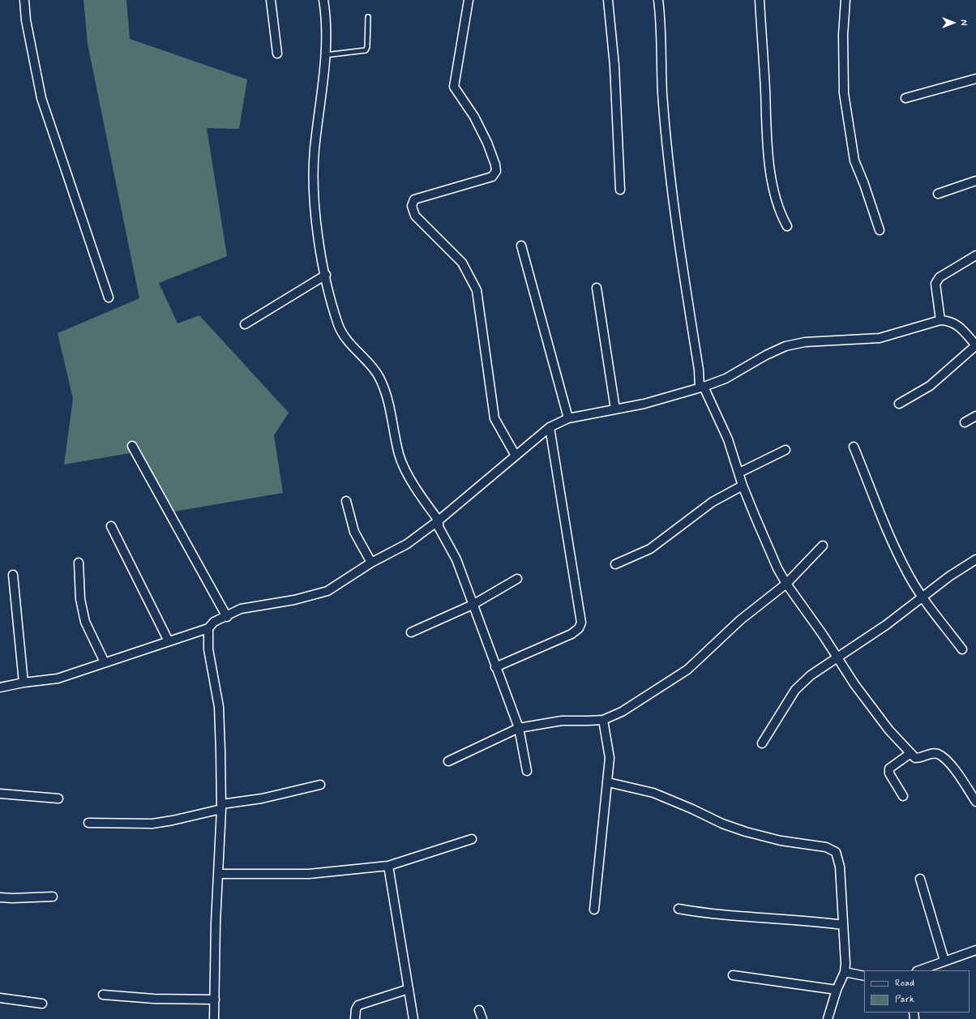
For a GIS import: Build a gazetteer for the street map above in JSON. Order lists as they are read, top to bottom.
{
  "legend": ["Road", "Park"],
  "north": "right"
}
